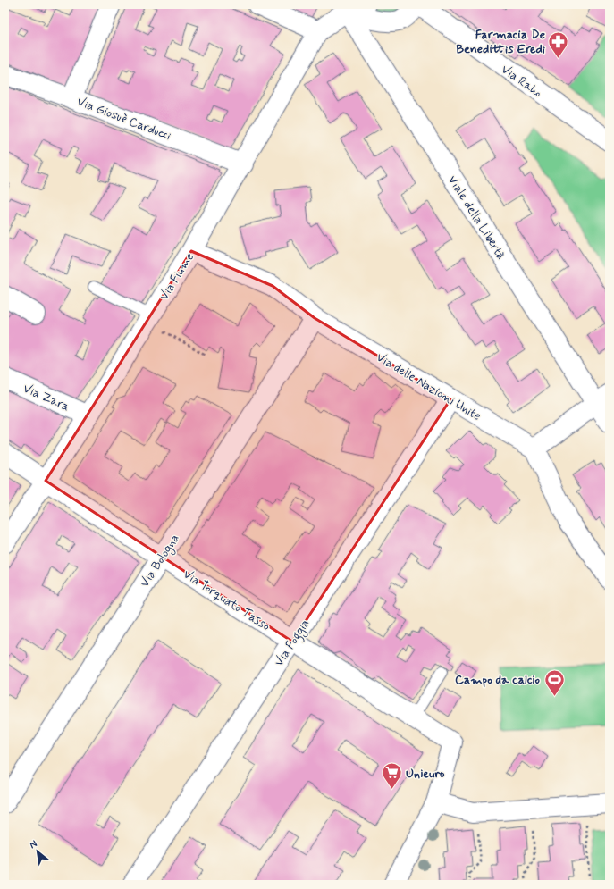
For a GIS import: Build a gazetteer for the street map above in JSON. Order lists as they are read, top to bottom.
{
  "streets": {
    "street": [
      "Via Raho",
      "Via Giosuè Carducci",
      "Viale della Libertà",
      "Via Fiume",
      "Via delle Nazioni Unite",
      "Via Zara",
      "Via Bologna",
      "Via Torquato Tasso",
      "Via Foggia"
    ]
  },
  "crossings": [
    ["Via Giosuè Carducci", "Via Fiume"],
    ["Viale della Libertà", "Via Fiume"],
    ["Via Fiume", "Via delle Nazioni Unite"],
    ["Via Fiume", "Via Zara"],
    ["Via Fiume", "Via Torquato Tasso"],
    ["Via delle Nazioni Unite", "Via Bologna"],
    ["Via delle Nazioni Unite", "Via Foggia"],
    ["Via Bologna", "Via Torquato Tasso"],
    ["Via Torquato Tasso", "Via Foggia"]
  ],
  "places": {
    "pharmacy": ["Farmacia De Benedittis Eredi"],
    "sports": ["Campo da calcio"],
    "supermarket": ["Unieuro"]
  },
  "north": "top left"
}
